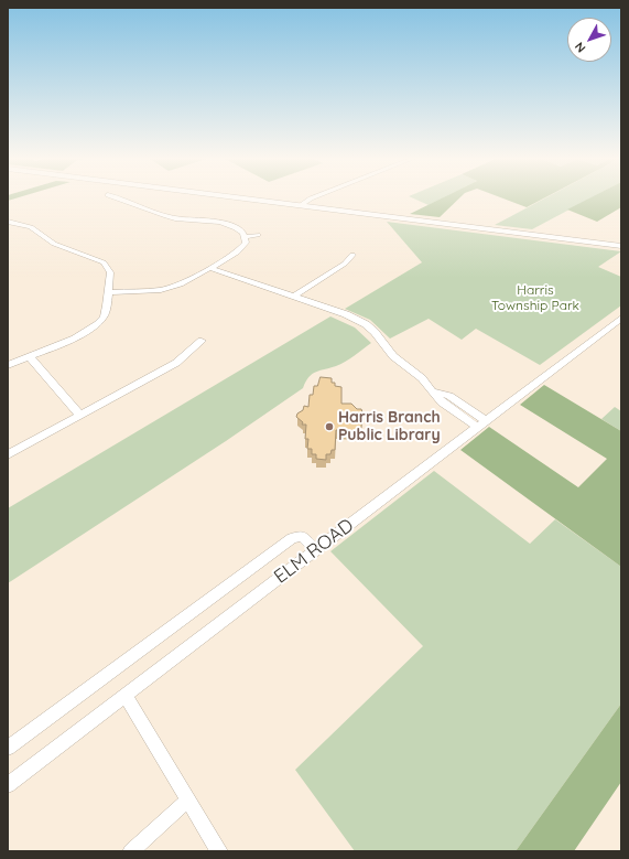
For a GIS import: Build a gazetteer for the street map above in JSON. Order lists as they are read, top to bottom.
{
  "streets": {
    "street": ["ELM ROAD"]
  },
  "parks": ["Harris Township Park"],
  "places": ["Harris Branch Public Library"],
  "north": "bottom left"
}
